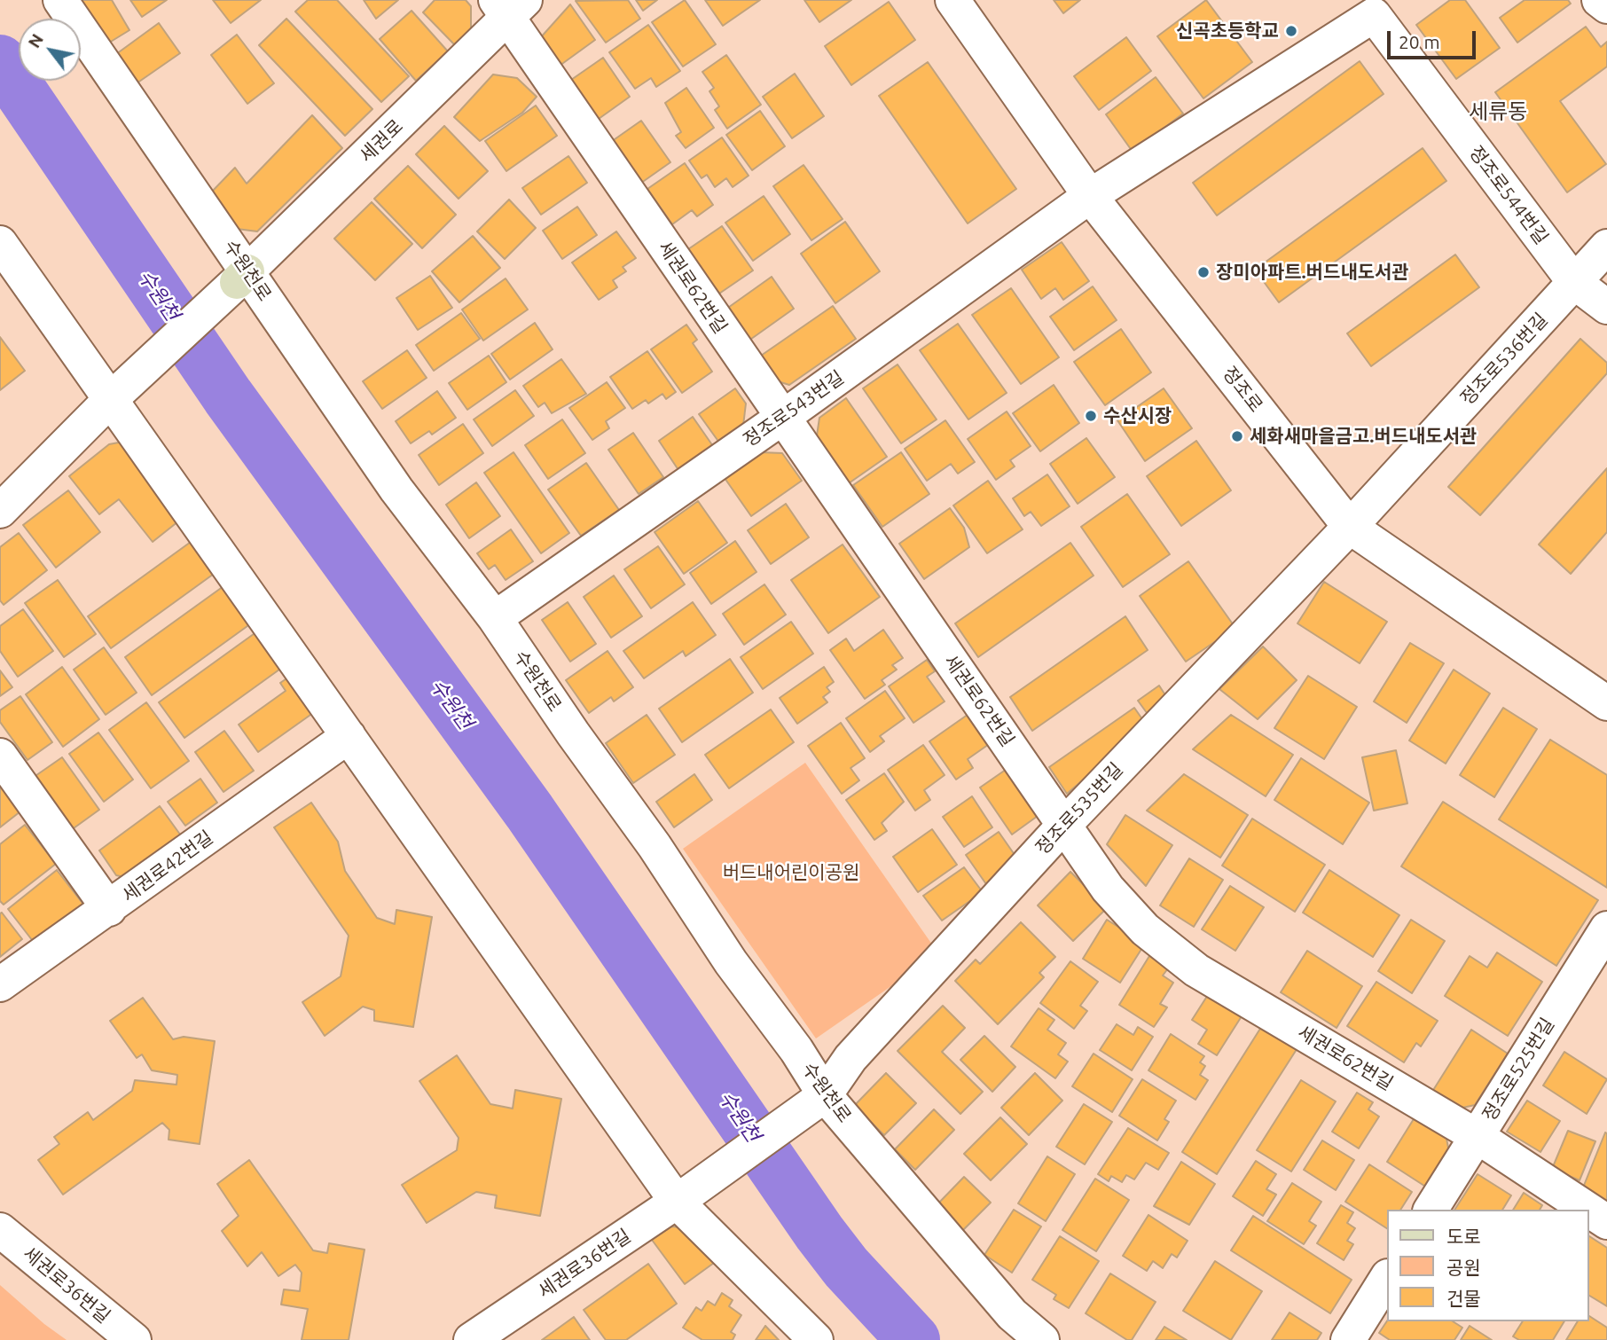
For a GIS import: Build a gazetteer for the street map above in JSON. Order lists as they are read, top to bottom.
{
  "streets": {
    "street": [
      "세권로",
      "정조로544번길",
      "수원천로",
      "세권로62번길",
      "정조로536번길",
      "정조로",
      "정조로543번길",
      "정조로535번길",
      "세권로42번길",
      "정조로525번길",
      "세권로36번길"
    ]
  },
  "crossings": [
    ["세권로", "수원천로"],
    ["세권로", "세권로62번길"],
    ["정조로544번길", "정조로536번길"],
    ["정조로544번길", "정조로"],
    ["정조로544번길", "정조로543번길"],
    ["수원천로", "정조로543번길"],
    ["수원천로", "정조로535번길"],
    ["수원천로", "세권로36번길"],
    ["세권로62번길", "정조로543번길"],
    ["세권로62번길", "정조로535번길"],
    ["세권로62번길", "정조로525번길"],
    ["정조로536번길", "정조로"],
    ["정조로536번길", "정조로535번길"],
    ["정조로", "정조로543번길"],
    ["정조로", "정조로535번길"],
    ["정조로535번길", "세권로36번길"]
  ],
  "districts": ["세류동"],
  "water": ["수원천"],
  "parks": ["버드내어린이공원"],
  "places": [
    "신곡초등학교",
    "장미아파트.버드내도서관",
    "수산시장",
    "세화새마을금고.버드내도서관"
  ],
  "legend": ["도로", "공원", "건물"],
  "scale_bar": "20 m",
  "north": "top left"
}
